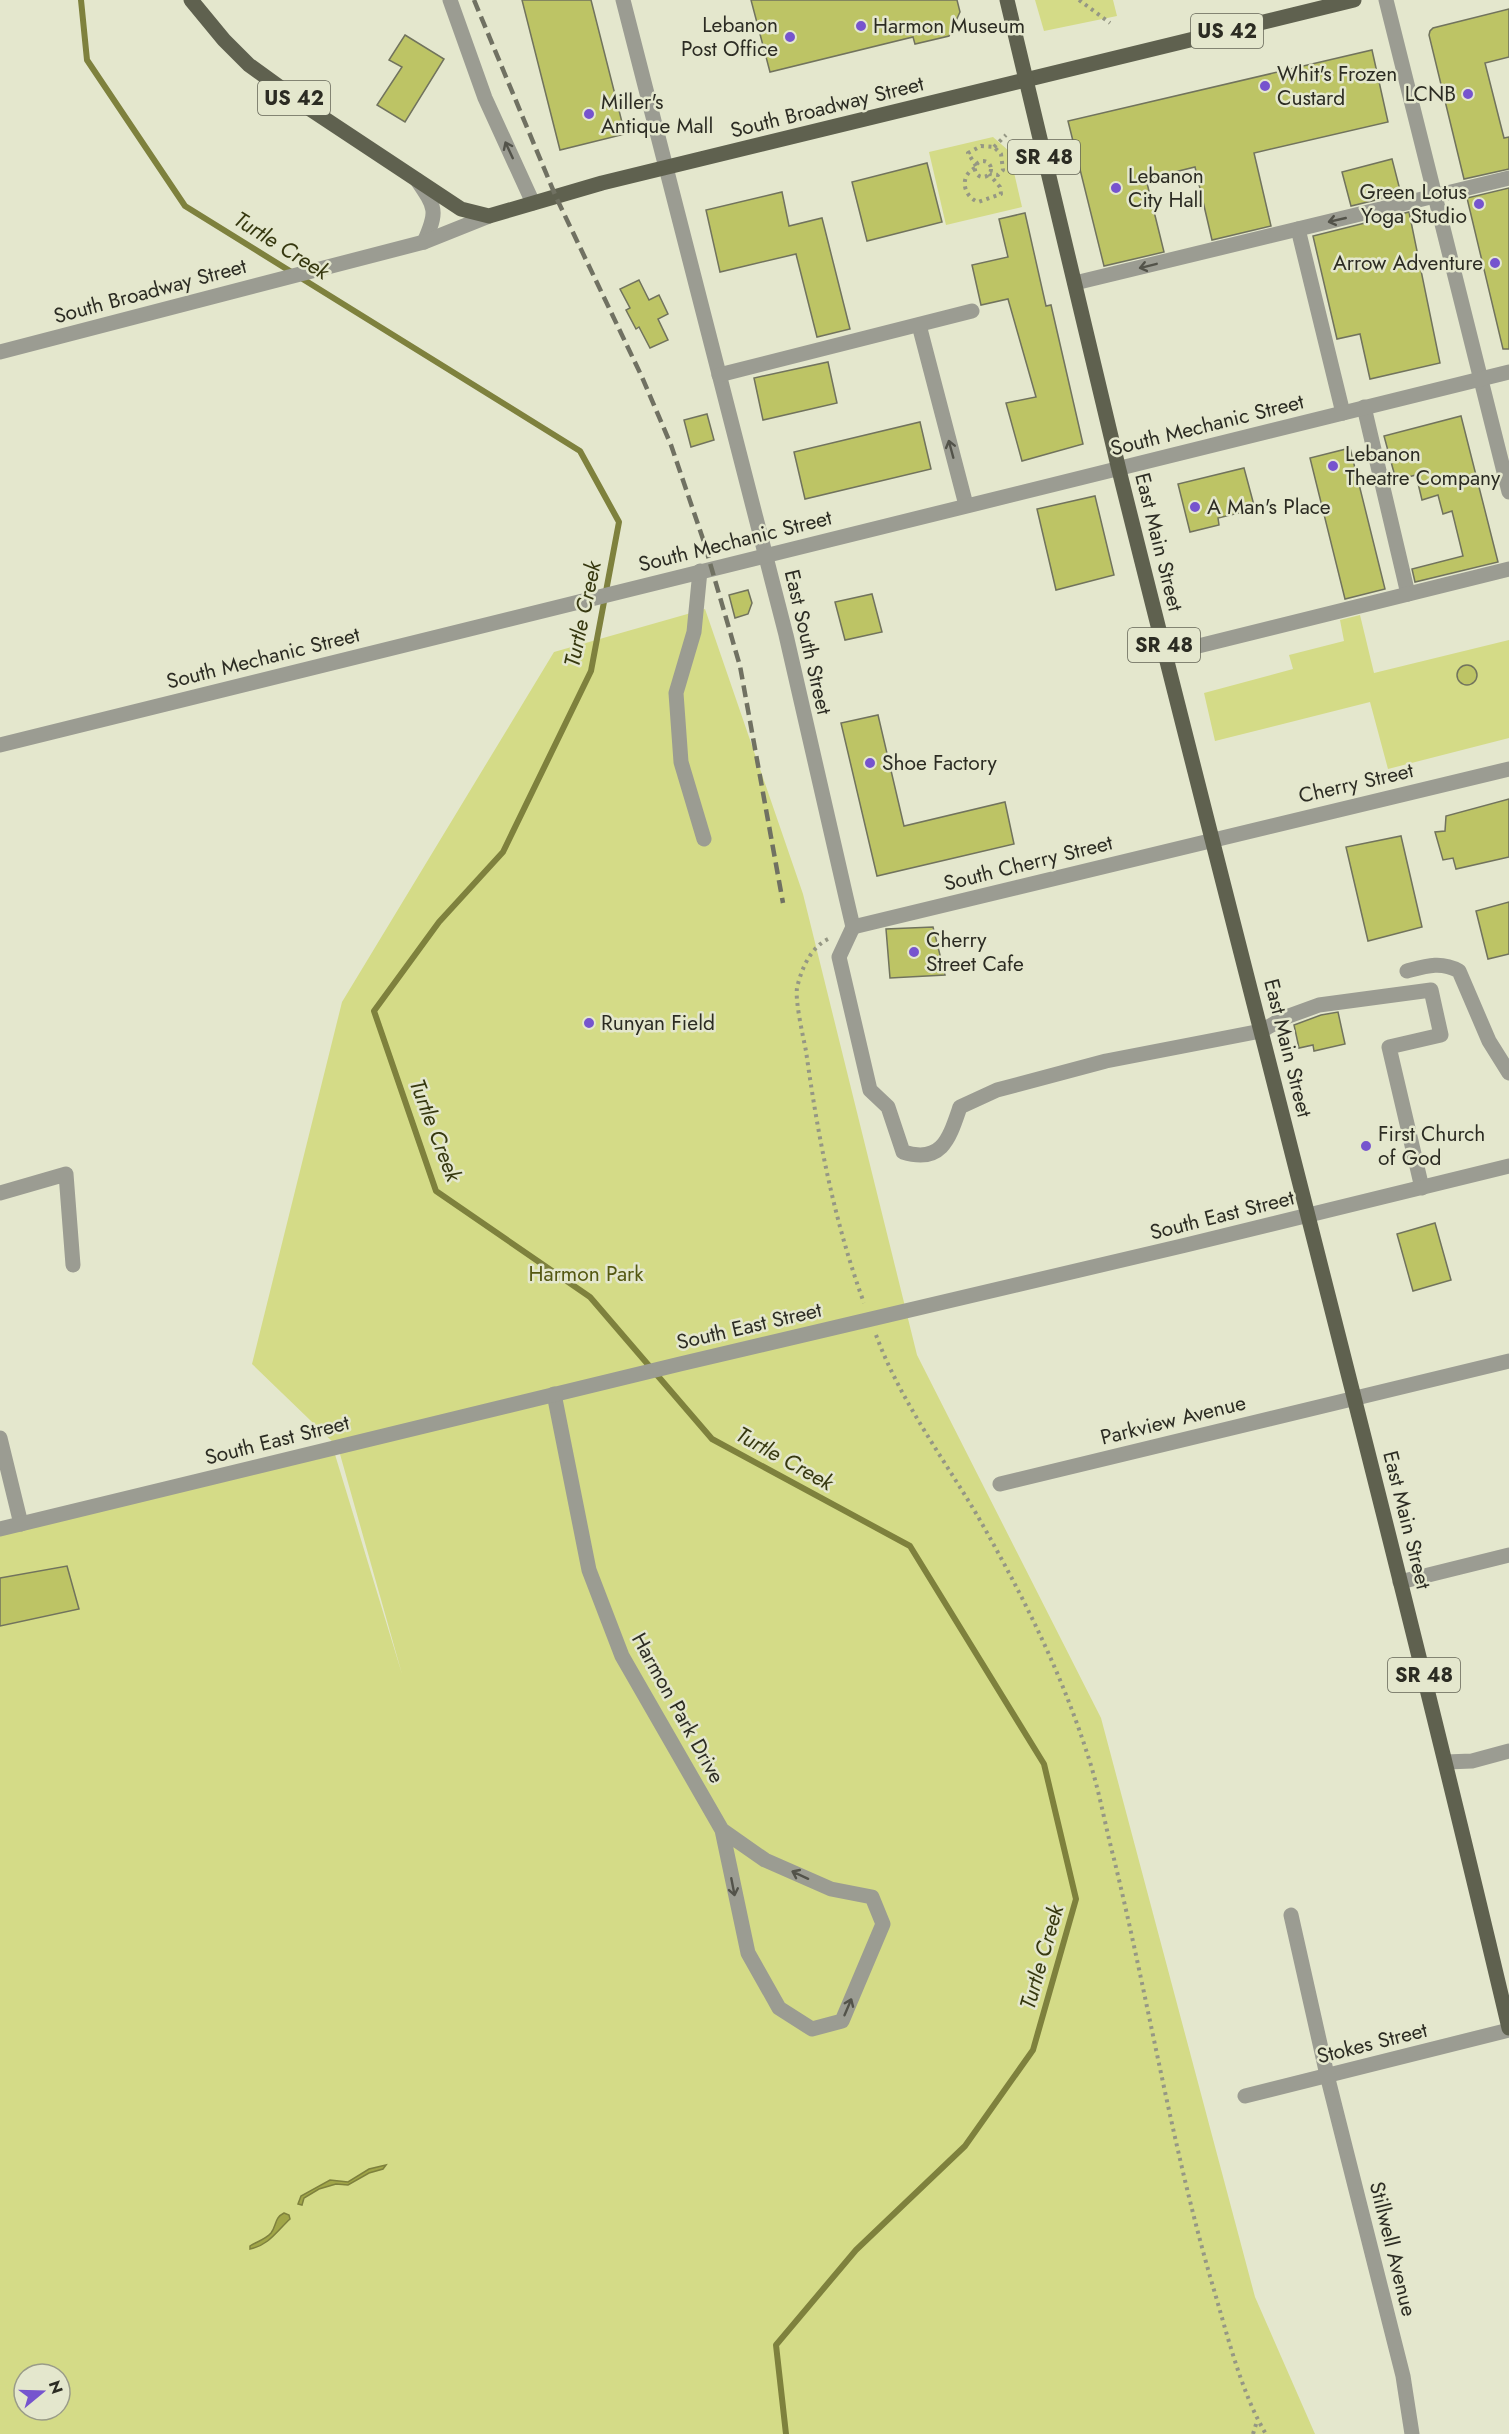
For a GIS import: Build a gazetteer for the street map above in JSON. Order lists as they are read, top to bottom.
{
  "streets": {
    "main road": [
      "US 42",
      "South Broadway Street",
      "SR 48",
      "East Main Street"
    ],
    "street": [
      "South Mechanic Street",
      "East South Street",
      "Cherry Street",
      "South Cherry Street",
      "South East Street",
      "Parkview Avenue",
      "Harmon Park Drive",
      "Stokes Street",
      "Stillwell Avenue"
    ]
  },
  "crossings": [
    ["US 42", "South Broadway Street"],
    ["South Broadway Street", "East Main Street"],
    ["South Broadway Street", "East South Street"],
    ["South Mechanic Street", "East Main Street"],
    ["South Mechanic Street", "East South Street"],
    ["East Main Street", "Cherry Street"],
    ["East Main Street", "South Cherry Street"],
    ["East Main Street", "South East Street"],
    ["East Main Street", "Parkview Avenue"],
    ["East Main Street", "Stokes Street"],
    ["East South Street", "South Cherry Street"],
    ["Cherry Street", "South Cherry Street"],
    ["South East Street", "Harmon Park Drive"],
    ["Stokes Street", "Stillwell Avenue"]
  ],
  "water": ["Turtle Creek"],
  "parks": ["Harmon Park"],
  "places": [
    "Harmon Museum",
    "Lebanon Post Office",
    "Whit's Frozen Custard",
    "LCNB",
    "Miller's Antique Mall",
    "Lebanon City Hall",
    "Green Lotus Yoga Studio",
    "Arrow Adventure",
    "Lebanon Theatre Company",
    "A Man's Place",
    "Shoe Factory",
    "Cherry Street Cafe",
    "Runyan Field",
    "First Church of God"
  ],
  "north": "right"
}
